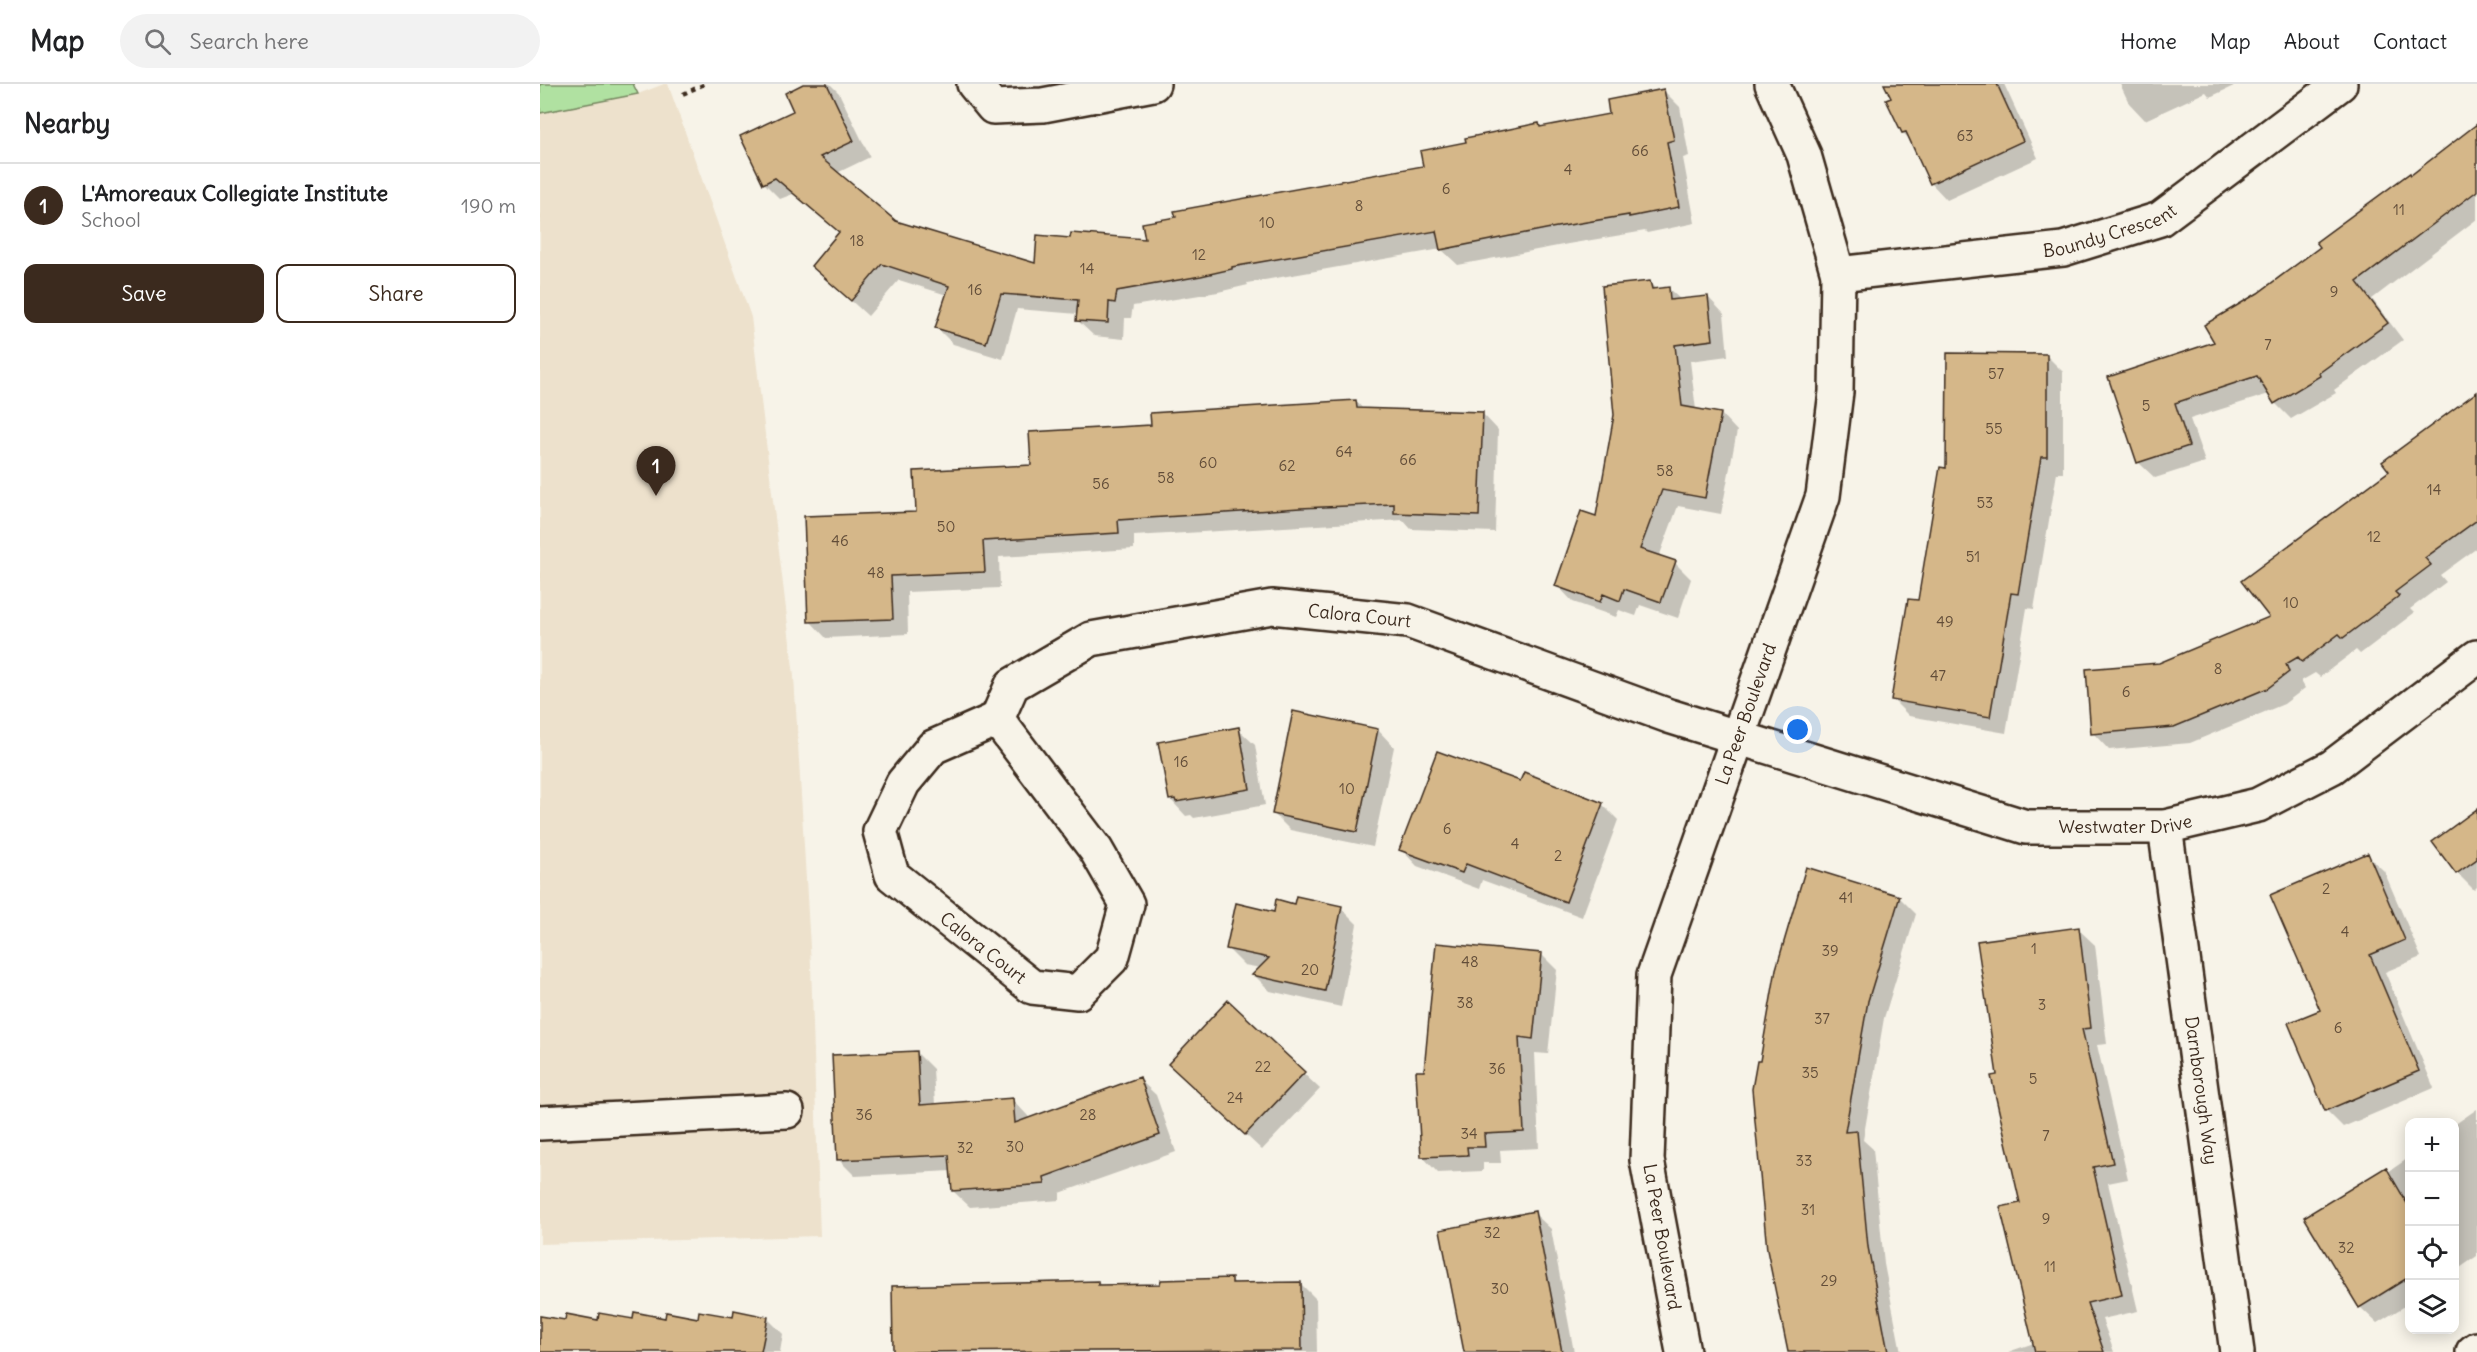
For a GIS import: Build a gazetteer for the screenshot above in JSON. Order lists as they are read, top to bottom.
{
  "streets": {
    "street": [
      "Boundy Crescent",
      "Calora Court",
      "La Peer Boulevard",
      "Westwater Drive",
      "Darnborough Way"
    ]
  },
  "crossings": [
    ["Boundy Crescent", "La Peer Boulevard"],
    ["Calora Court", "La Peer Boulevard"],
    ["Calora Court", "Westwater Drive"],
    ["La Peer Boulevard", "Westwater Drive"],
    ["Westwater Drive", "Darnborough Way"]
  ],
  "house_numbers": [
    "63",
    "66",
    "4",
    "6",
    "8",
    "11",
    "10",
    "18",
    "12",
    "14",
    "16",
    "9",
    "7",
    "57",
    "5",
    "55",
    "64",
    "66",
    "60",
    "62",
    "58",
    "58",
    "56",
    "14",
    "53",
    "50",
    "12",
    "46",
    "51",
    "48",
    "10",
    "49",
    "8",
    "47",
    "6",
    "16",
    "10",
    "6",
    "4",
    "2",
    "2",
    "41",
    "4",
    "1",
    "39",
    "48",
    "20",
    "38",
    "3",
    "37",
    "6",
    "22",
    "36",
    "35",
    "5",
    "24",
    "36",
    "28",
    "34",
    "7",
    "30",
    "32",
    "33",
    "31",
    "9",
    "32",
    "32",
    "11",
    "29",
    "30"
  ],
  "page": {
    "header": "Map",
    "search": "Search here",
    "nav": [
      "Home",
      "Map",
      "About",
      "Contact"
    ],
    "heading": "Nearby",
    "list": [
      {
        "mark": "1",
        "name": "L'Amoreaux Collegiate Institute",
        "note": "School",
        "value": "190 m"
      }
    ],
    "buttons": ["Save", "Share"],
    "pins": "1",
    "map_buttons": ["+", "−"]
  }
}
